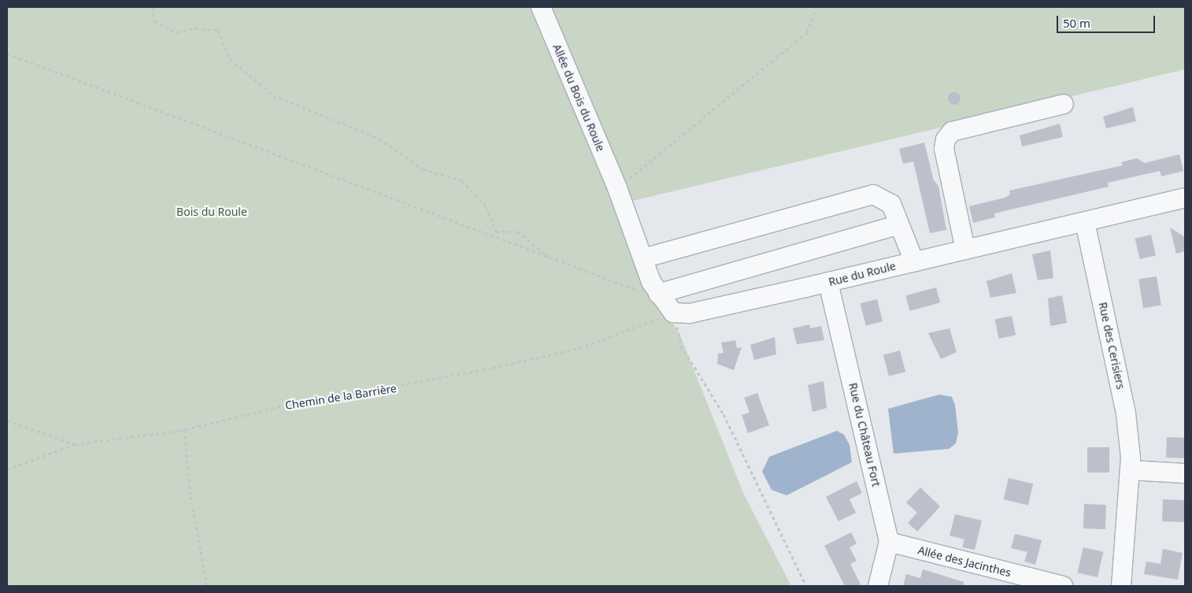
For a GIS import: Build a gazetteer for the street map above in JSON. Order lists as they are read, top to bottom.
{
  "streets": {
    "street": [
      "Allée du Bois du Roule",
      "Rue du Roule",
      "Rue des Cerisiers",
      "Rue du Château Fort",
      "Allée des Jacinthes"
    ],
    "path": ["Chemin de la Barrière"]
  },
  "crossings": [
    ["Rue du Roule", "Rue des Cerisiers"],
    ["Rue du Roule", "Chemin de la Barrière"],
    ["Rue du Roule", "Rue du Château Fort"],
    ["Rue du Château Fort", "Allée des Jacinthes"]
  ],
  "parks": ["Bois du Roule"],
  "scale_bar": "50 m"
}
